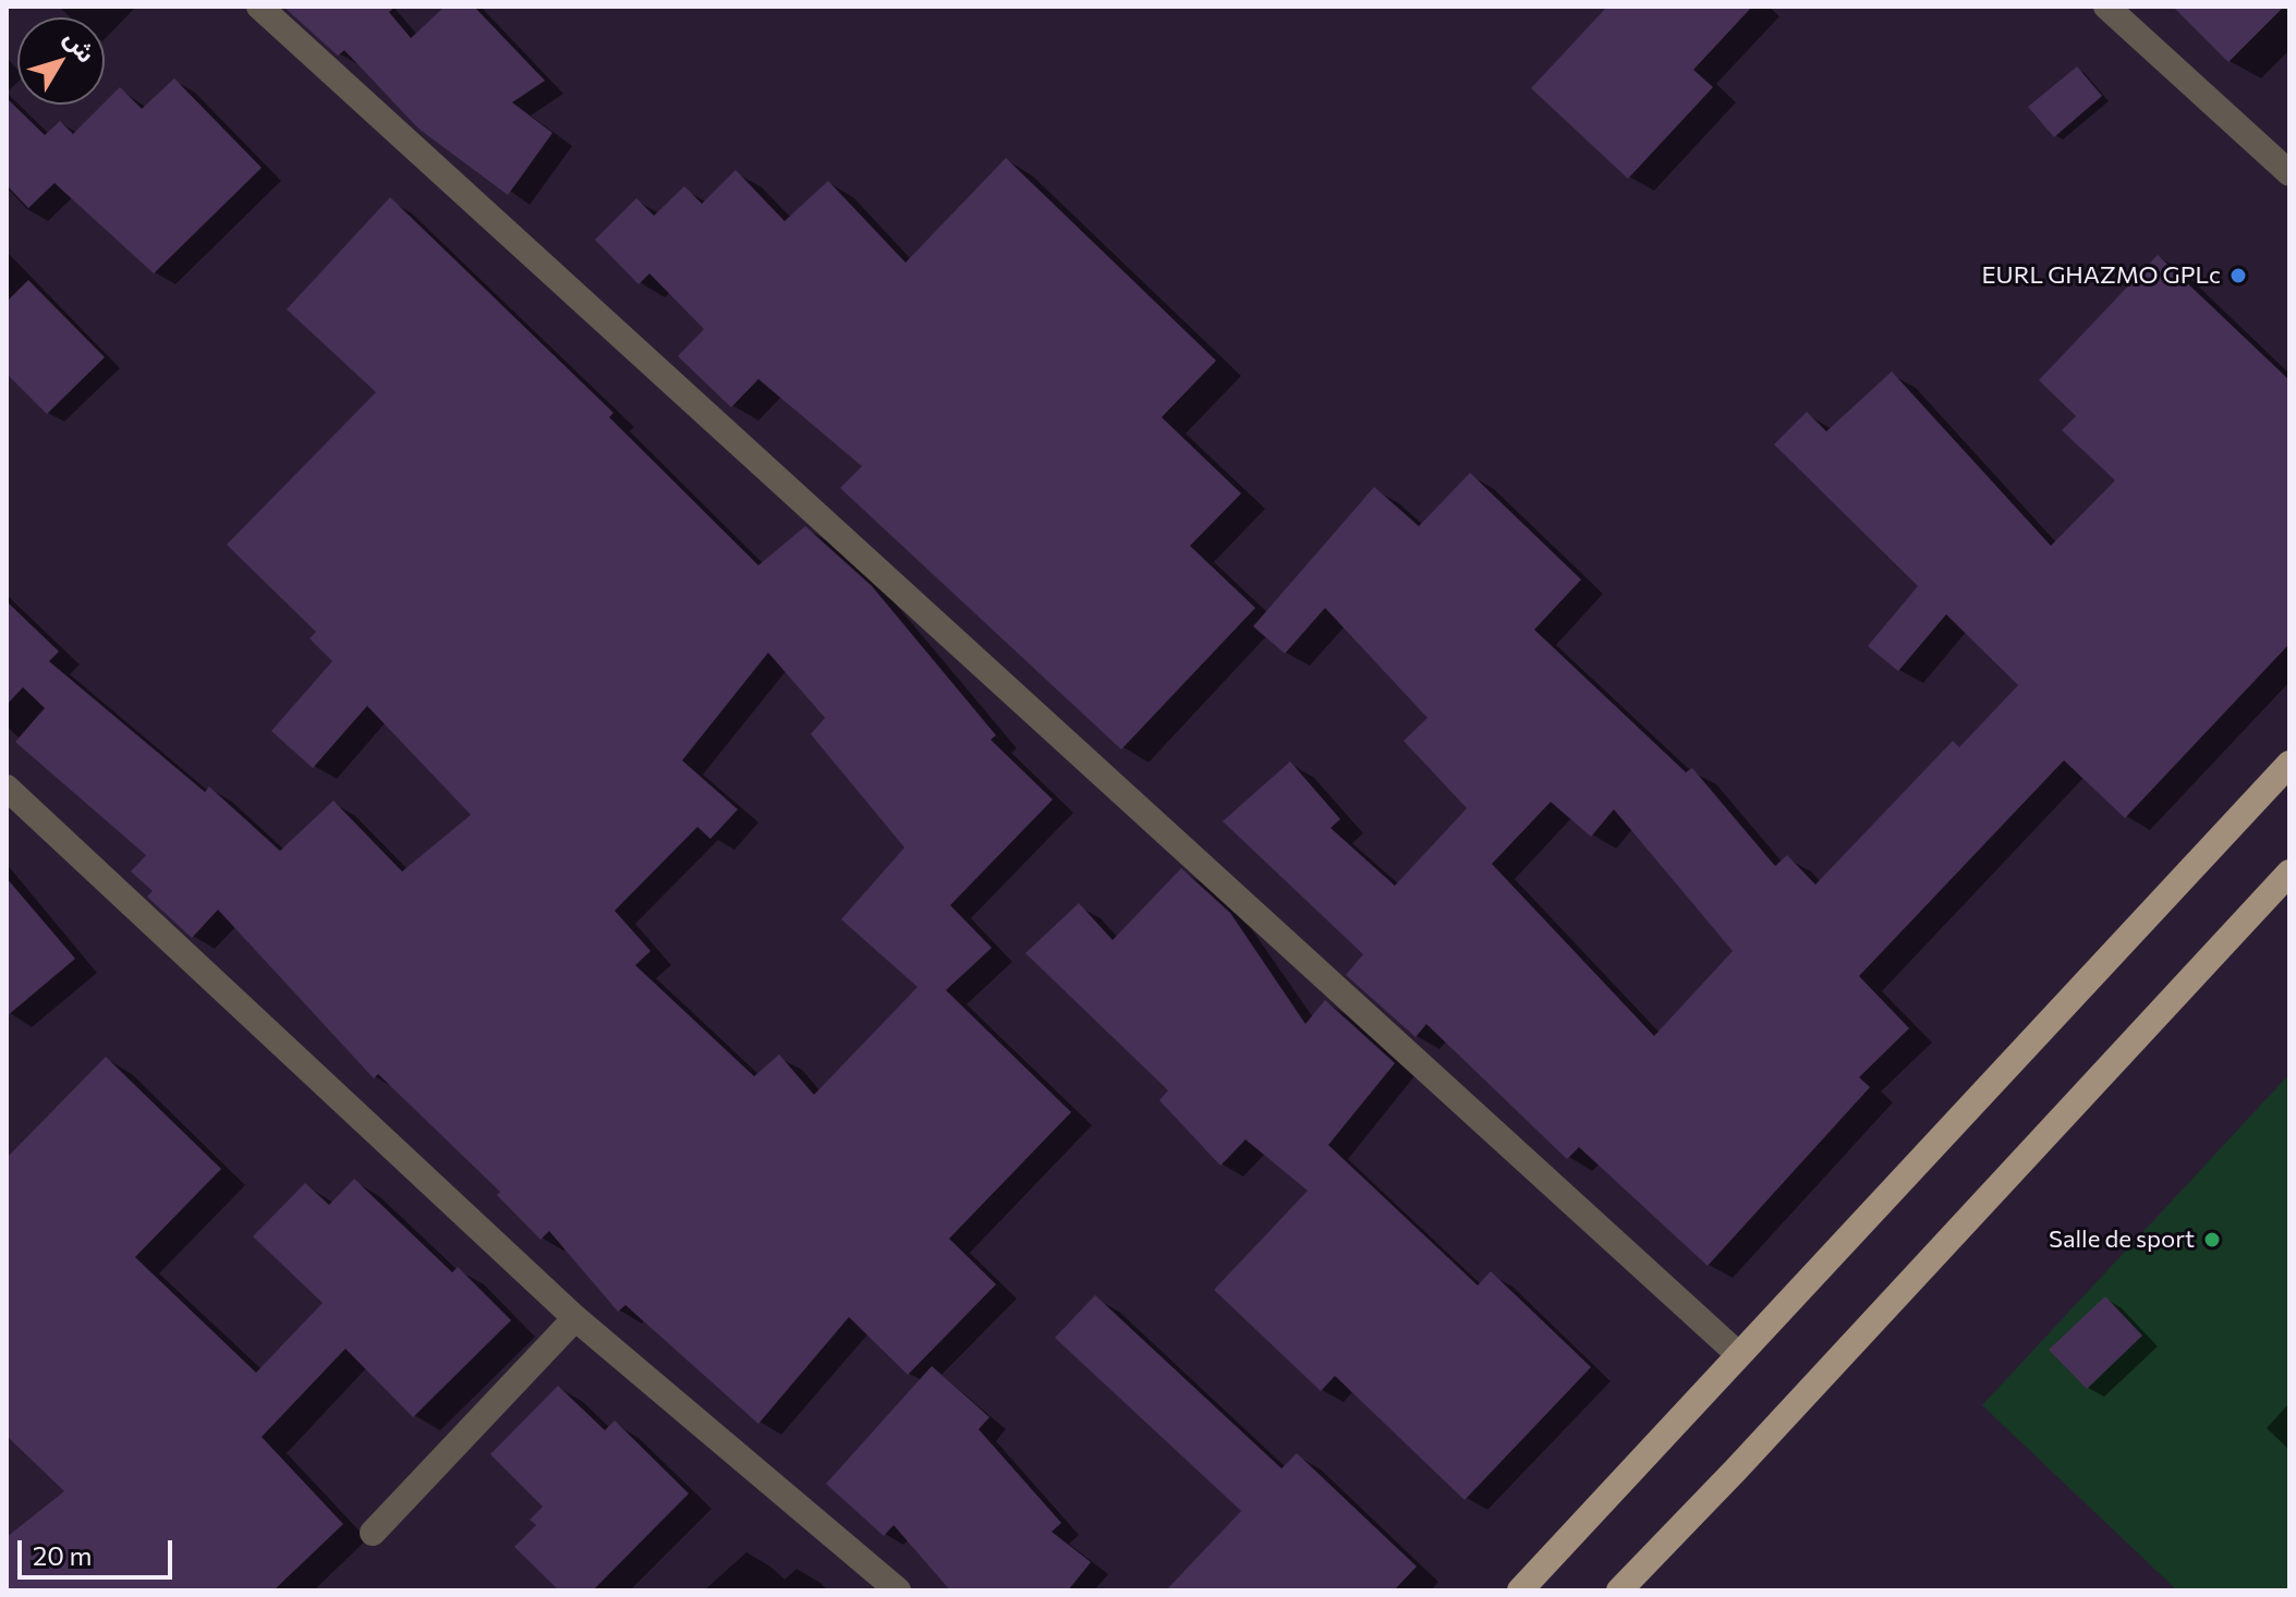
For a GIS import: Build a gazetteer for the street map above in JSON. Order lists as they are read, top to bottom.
{
  "places": ["EURL GHAZMO GPLc", "Salle de sport"],
  "scale_bar": "20 m",
  "north": "top right"
}
